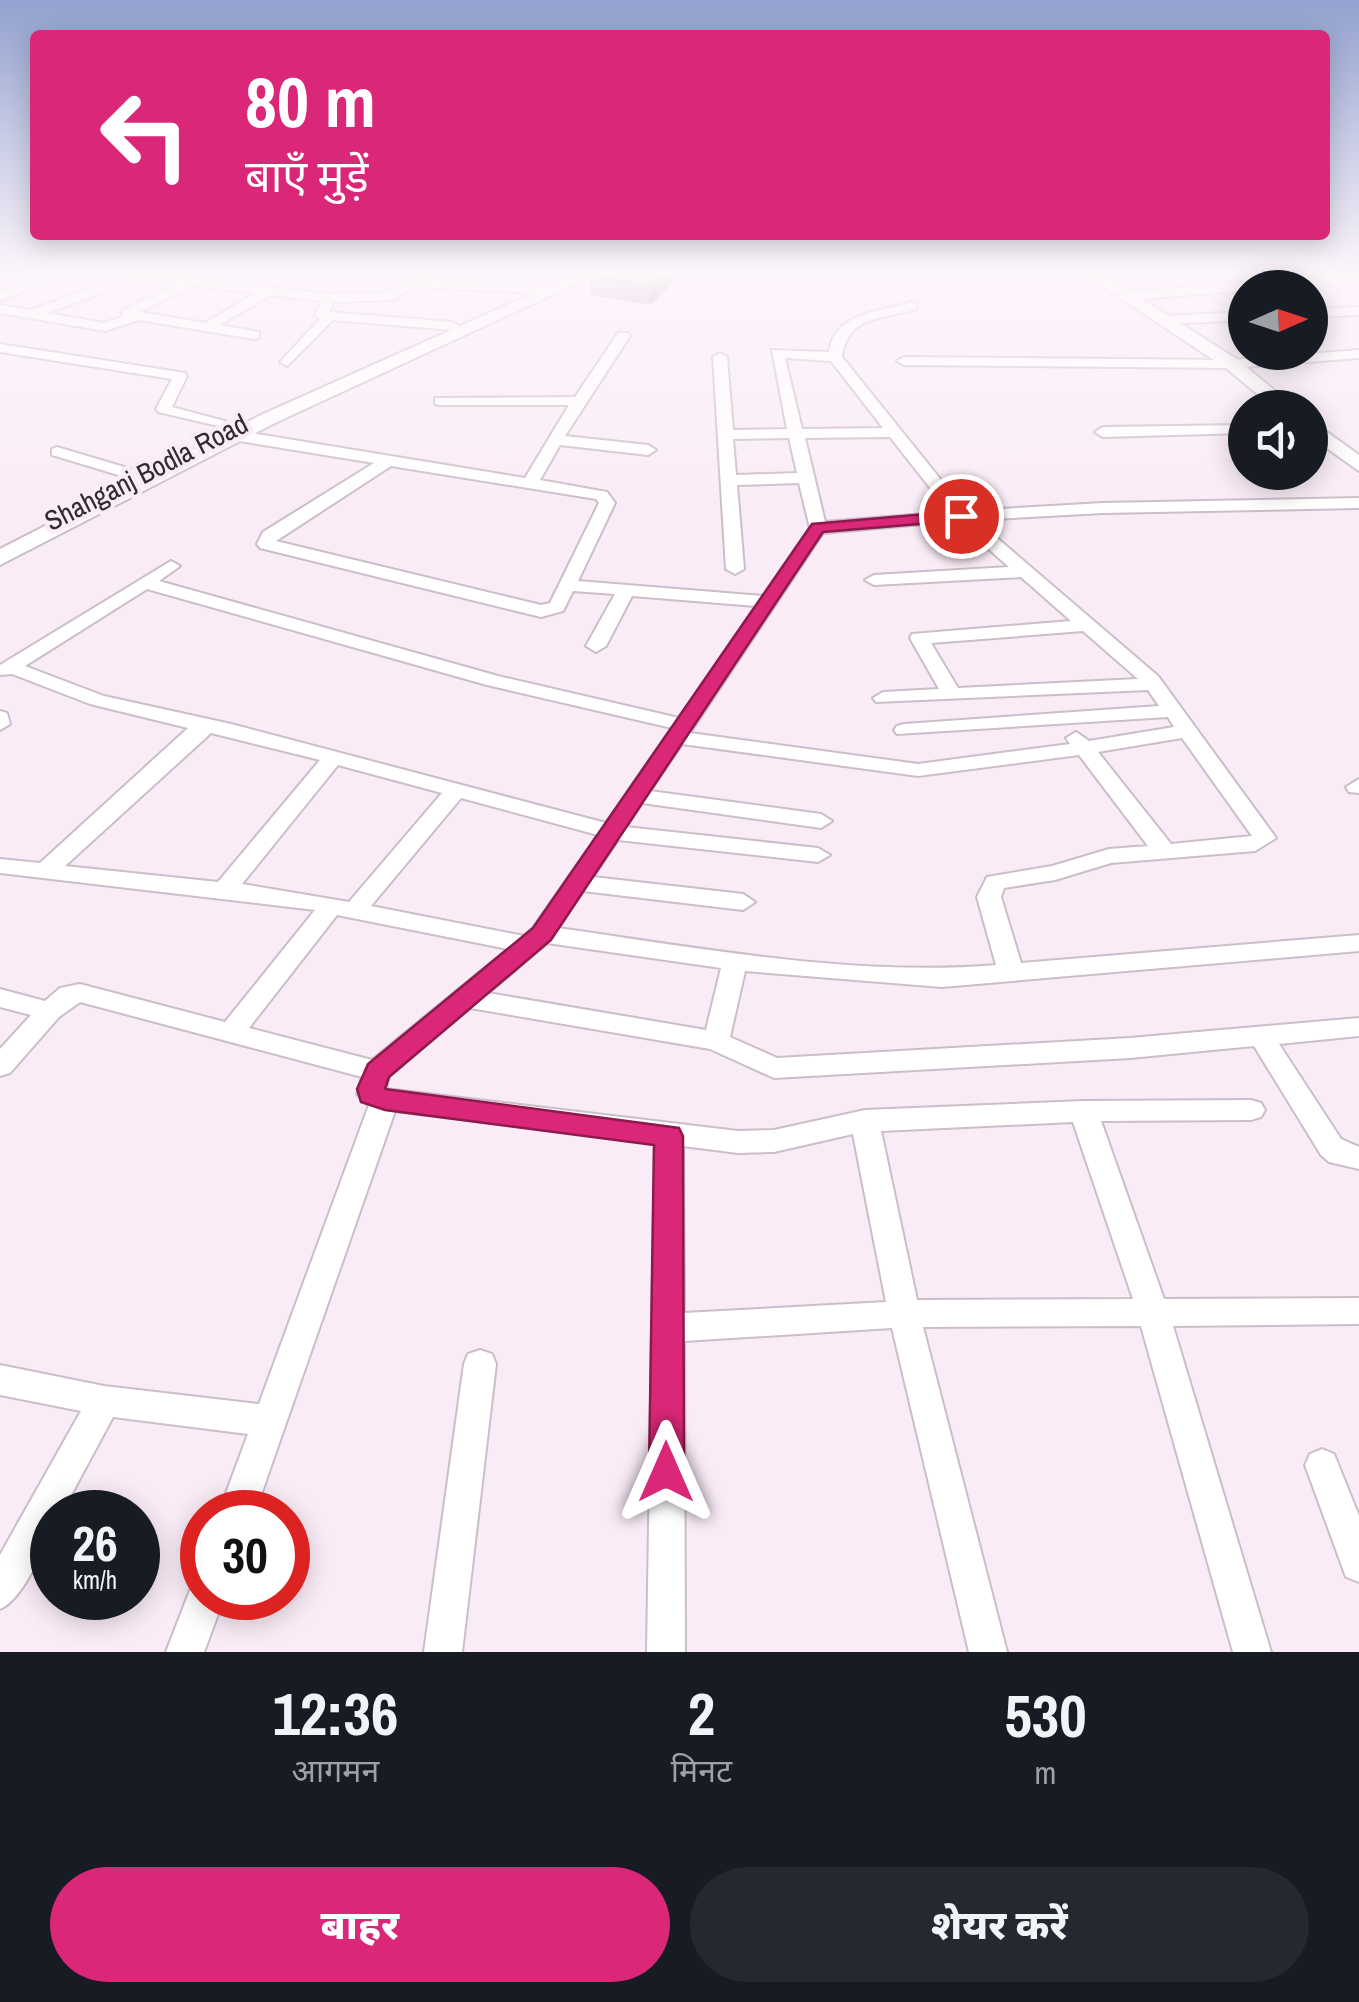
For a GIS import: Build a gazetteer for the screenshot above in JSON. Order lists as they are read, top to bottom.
{
  "streets": {
    "main road": ["Shahganj Bodla Road"]
  },
  "north": "right",
  "page": {
    "turn": ["80 m", "बाएँ मुड़ें"],
    "speed": "26 km/h",
    "limit": "30",
    "eta": [
      "12:36",
      "आगमन",
      "2",
      "मिनट",
      "530",
      "m"
    ],
    "buttons": ["बाहर", "शेयर करें"]
  }
}
